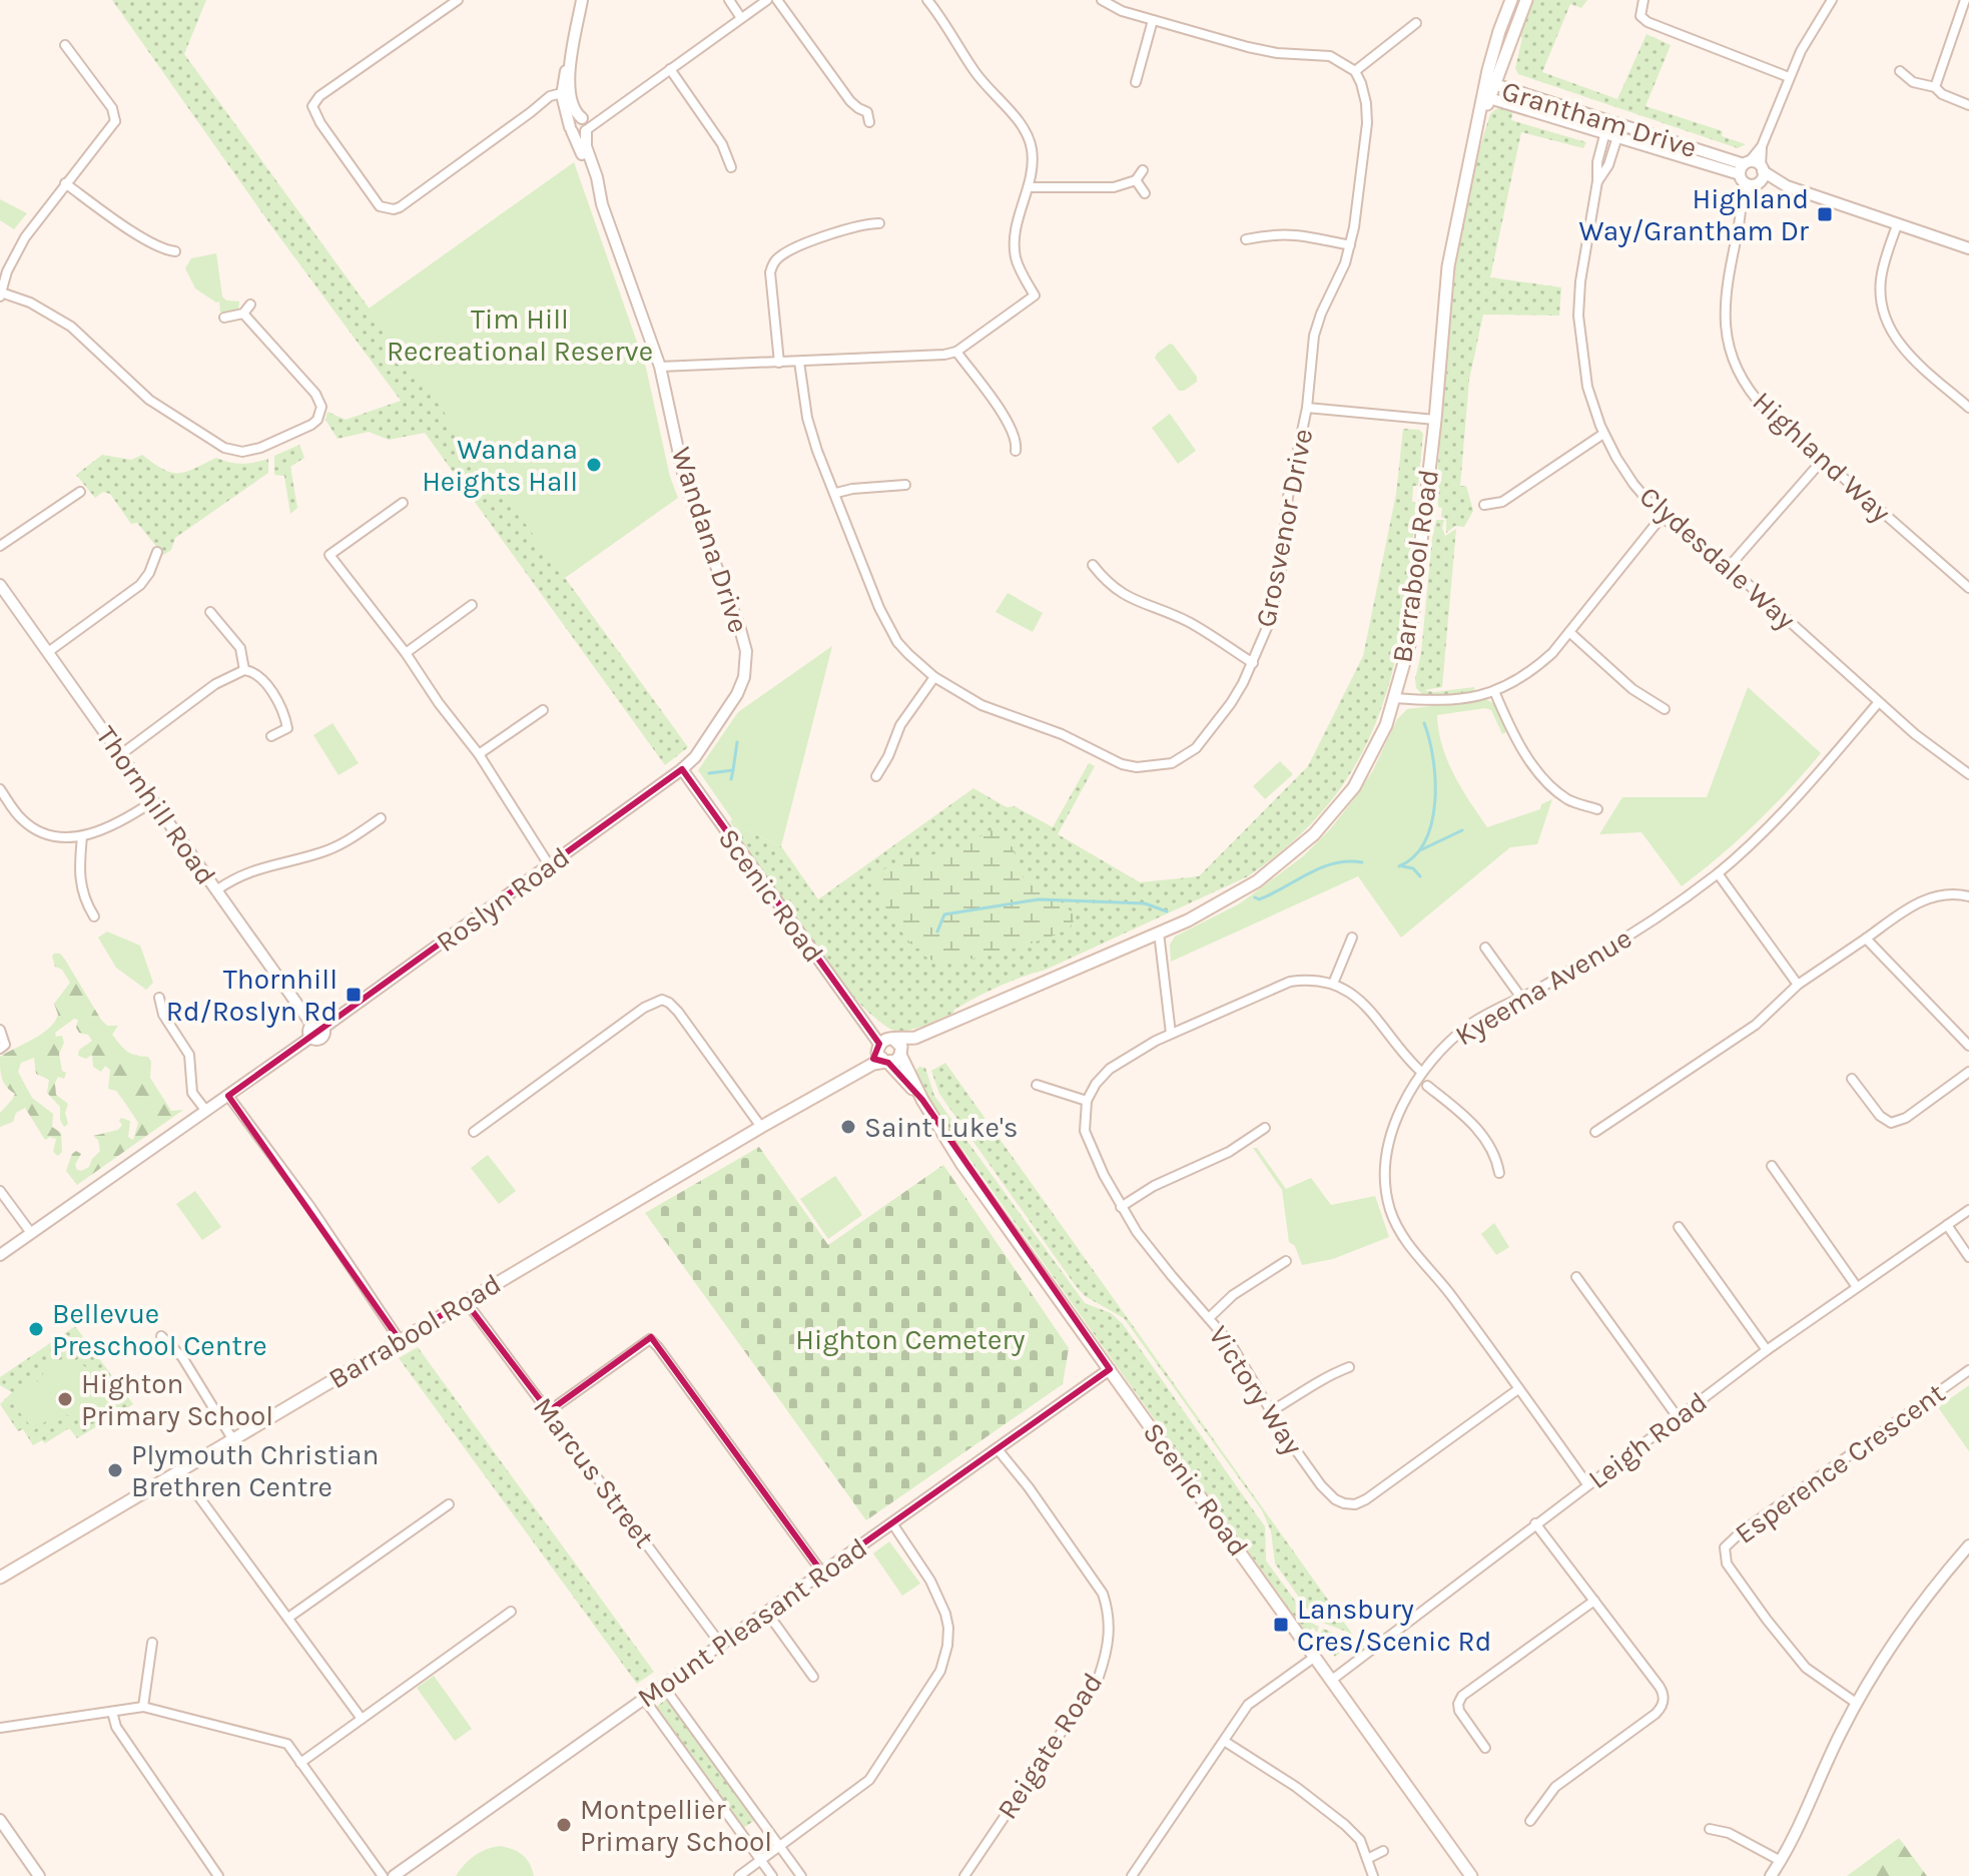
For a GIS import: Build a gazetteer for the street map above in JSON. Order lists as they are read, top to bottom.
{
  "streets": {
    "main road": ["Barrabool Road", "Scenic Road"],
    "street": [
      "Grantham Drive",
      "Highland Way",
      "Grosvenor Drive",
      "Wandana Drive",
      "Clydesdale Way",
      "Thornhill Road",
      "Roslyn Road",
      "Kyeema Avenue",
      "Victory Way",
      "Leigh Road",
      "Esperence Crescent",
      "Marcus Street",
      "Mount Pleasant Road",
      "Reigate Road"
    ]
  },
  "crossings": [
    ["Grantham Drive", "Highland Way"],
    ["Grantham Drive", "Clydesdale Way"],
    ["Grantham Drive", "Barrabool Road"],
    ["Wandana Drive", "Scenic Road"],
    ["Wandana Drive", "Roslyn Road"],
    ["Clydesdale Way", "Kyeema Avenue"],
    ["Barrabool Road", "Scenic Road"],
    ["Barrabool Road", "Marcus Street"],
    ["Thornhill Road", "Roslyn Road"],
    ["Scenic Road", "Roslyn Road"],
    ["Scenic Road", "Leigh Road"],
    ["Scenic Road", "Mount Pleasant Road"],
    ["Kyeema Avenue", "Victory Way"],
    ["Kyeema Avenue", "Leigh Road"],
    ["Marcus Street", "Mount Pleasant Road"],
    ["Mount Pleasant Road", "Reigate Road"]
  ],
  "parks": ["Tim Hill Recreational Reserve", "Highton Cemetery"],
  "places": {
    "transit": ["Highland Way/Grantham Dr", "Thornhill Rd/Roslyn Rd", "Lansbury Cres/Scenic Rd"],
    "other": [
      "Wandana Heights Hall",
      "Saint Luke's",
      "Bellevue Preschool Centre",
      "Highton Primary School",
      "Plymouth Christian Brethren Centre",
      "Montpellier Primary School"
    ]
  }
}
